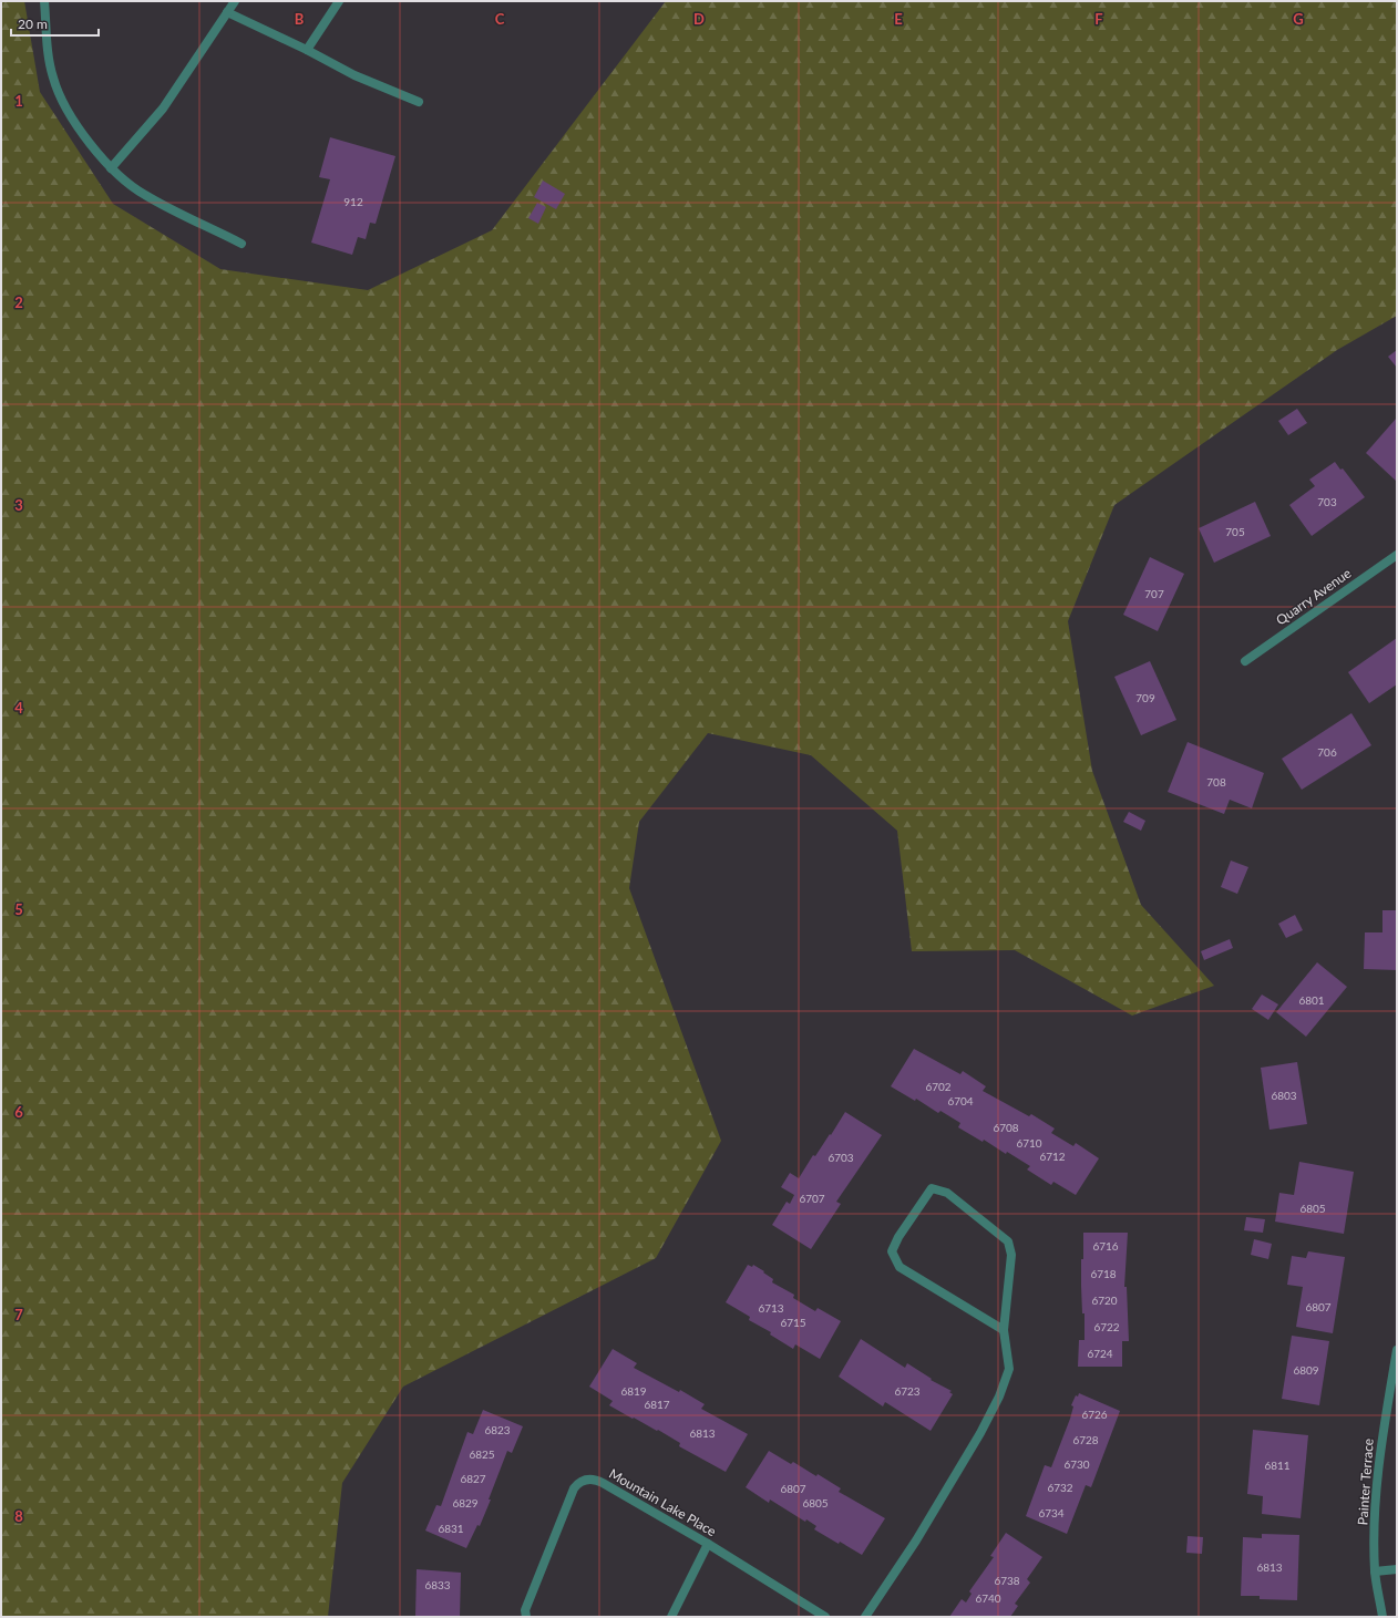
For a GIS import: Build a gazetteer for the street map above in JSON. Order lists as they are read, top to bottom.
{
  "streets": {
    "street": ["Quarry Avenue", "Painter Terrace", "Mountain Lake Place"]
  },
  "house_numbers": [
    "912",
    "703",
    "705",
    "707",
    "709",
    "706",
    "708",
    "6801",
    "6702",
    "6803",
    "6704",
    "6708",
    "6710",
    "6712",
    "6703",
    "6707",
    "6805",
    "6716",
    "6718",
    "6720",
    "6807",
    "6713",
    "6715",
    "6722",
    "6724",
    "6809",
    "6819",
    "6723",
    "6817",
    "6726",
    "6823",
    "6813",
    "6728",
    "6825",
    "6730",
    "6811",
    "6827",
    "6732",
    "6807",
    "6829",
    "6805",
    "6734",
    "6831",
    "6813",
    "6738",
    "6833",
    "6740"
  ],
  "scale_bar": "20 m",
  "grid": {
    "columns": [
      "B",
      "C",
      "D",
      "E",
      "F",
      "G"
    ],
    "rows": [
      "1",
      "2",
      "3",
      "4",
      "5",
      "6",
      "7",
      "8"
    ]
  }
}
